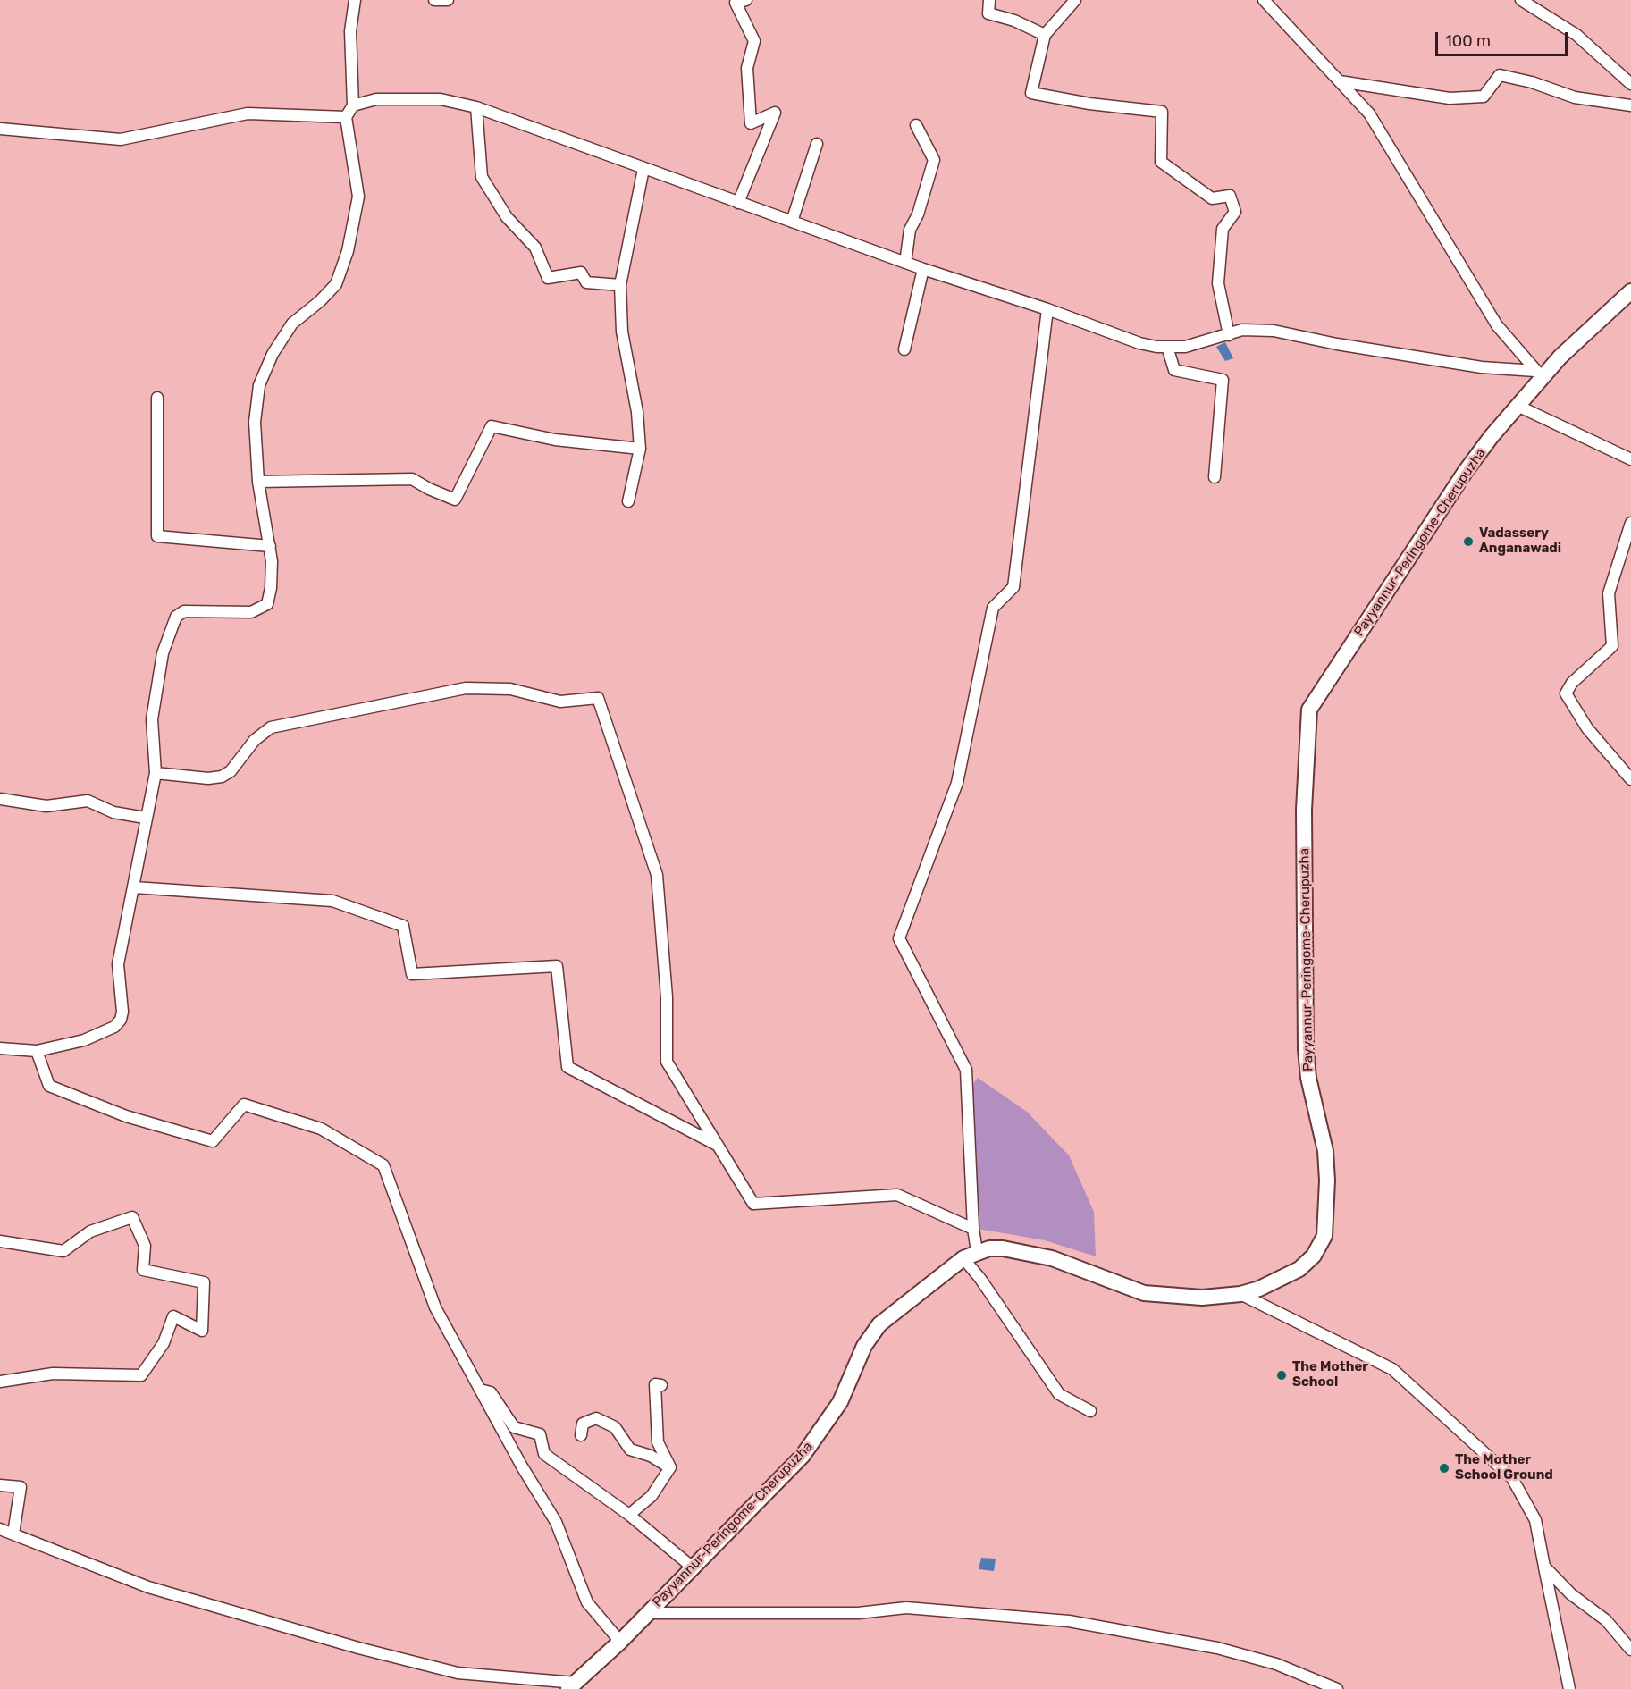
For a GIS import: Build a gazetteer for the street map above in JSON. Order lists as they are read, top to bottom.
{
  "streets": {
    "main road": ["Payyannur-Peringome-Cherupuzha"]
  },
  "places": ["Vadassery Anganawadi", "The Mother School", "The Mother School Ground"],
  "scale_bar": "100 m"
}
